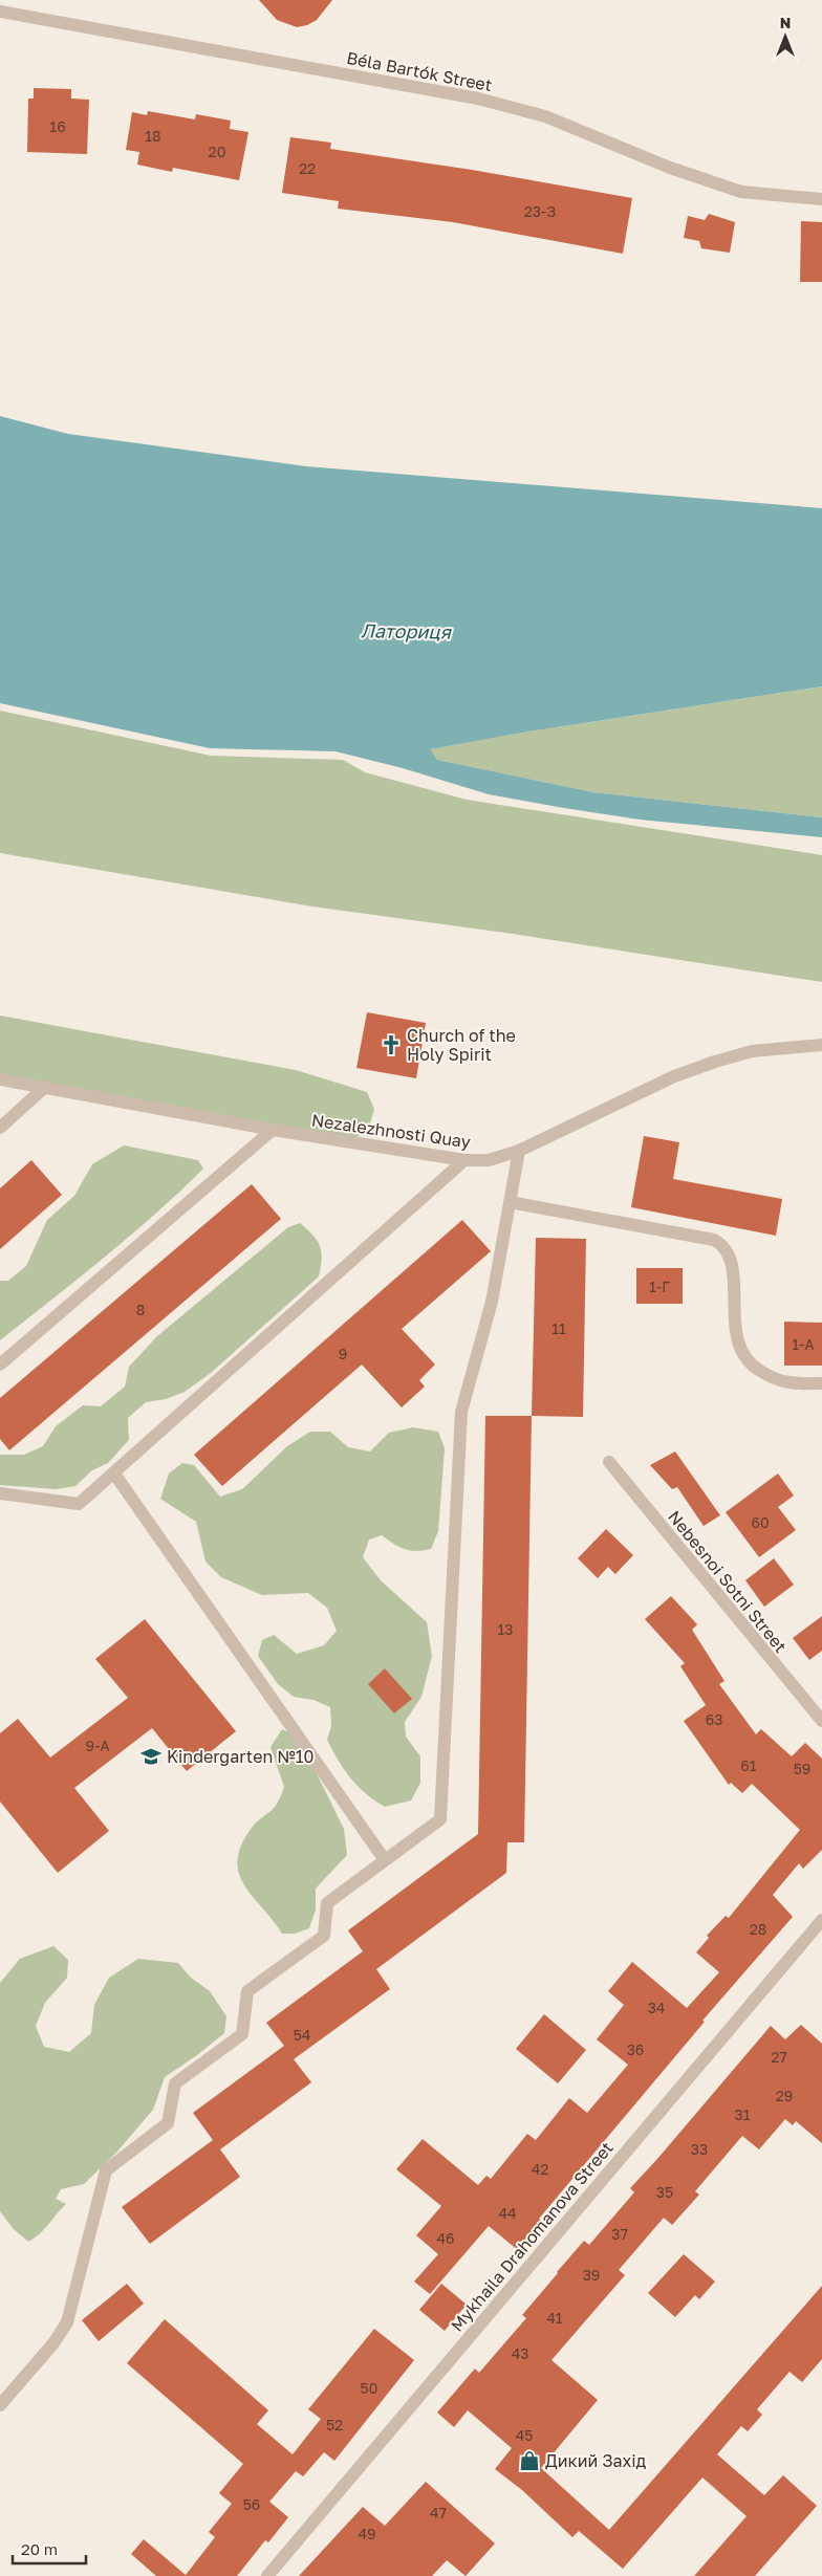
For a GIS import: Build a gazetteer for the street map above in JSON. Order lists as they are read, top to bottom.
{
  "streets": {
    "street": [
      "Béla Bartók Street",
      "Nezalezhnosti Quay",
      "Nebesnoi Sotni Street",
      "Mykhaila Drahomanova Street"
    ]
  },
  "water": ["Латориця"],
  "places": {
    "church": ["Church of the Holy Spirit"],
    "school or university": ["Kindergarten №10"],
    "shop": ["Дикий Захід"]
  },
  "house_numbers": [
    "16",
    "18",
    "20",
    "22",
    "23-З",
    "1-Г",
    "8",
    "11",
    "1-А",
    "9",
    "60",
    "13",
    "63",
    "9-А",
    "61",
    "59",
    "28",
    "34",
    "54",
    "36",
    "27",
    "29",
    "31",
    "33",
    "42",
    "35",
    "44",
    "37",
    "46",
    "39",
    "41",
    "43",
    "50",
    "52",
    "45",
    "56",
    "47",
    "49"
  ],
  "scale_bar": "20 m",
  "north": "top"
}
